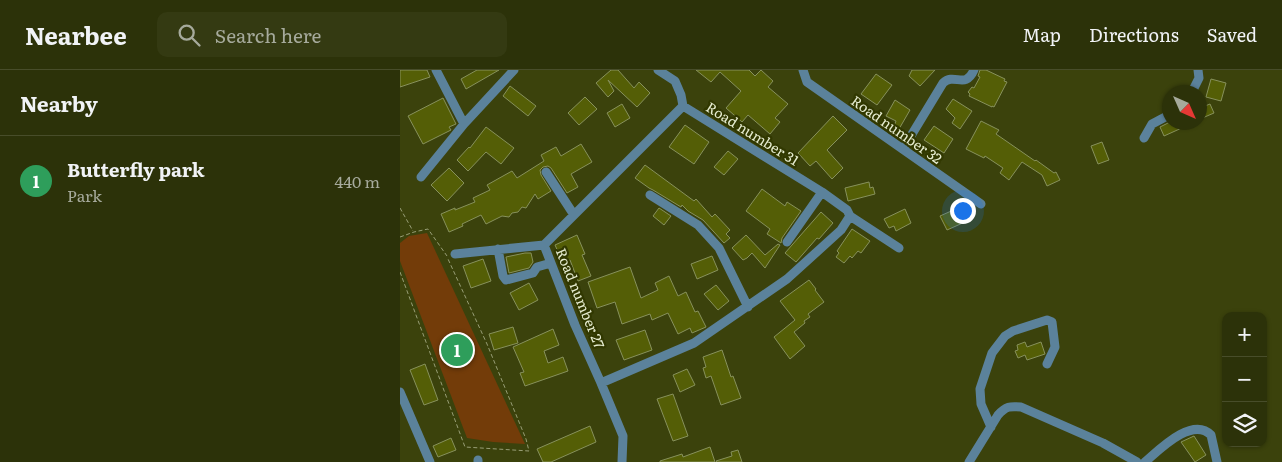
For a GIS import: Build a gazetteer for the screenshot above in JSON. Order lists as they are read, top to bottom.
{
  "streets": {
    "street": ["Road number 32", "Road number 31", "Road number 27"]
  },
  "crossings": [
    ["Road number 31", "Road number 27"]
  ],
  "north": "bottom right",
  "page": {
    "header": "Nearbee",
    "search": "Search here",
    "nav": ["Map", "Directions", "Saved"],
    "heading": "Nearby",
    "list": [
      {
        "mark": "1",
        "name": "Butterfly park",
        "note": "Park",
        "value": "440 m"
      }
    ],
    "map_buttons": ["+", "−"],
    "pins": "1"
  }
}
